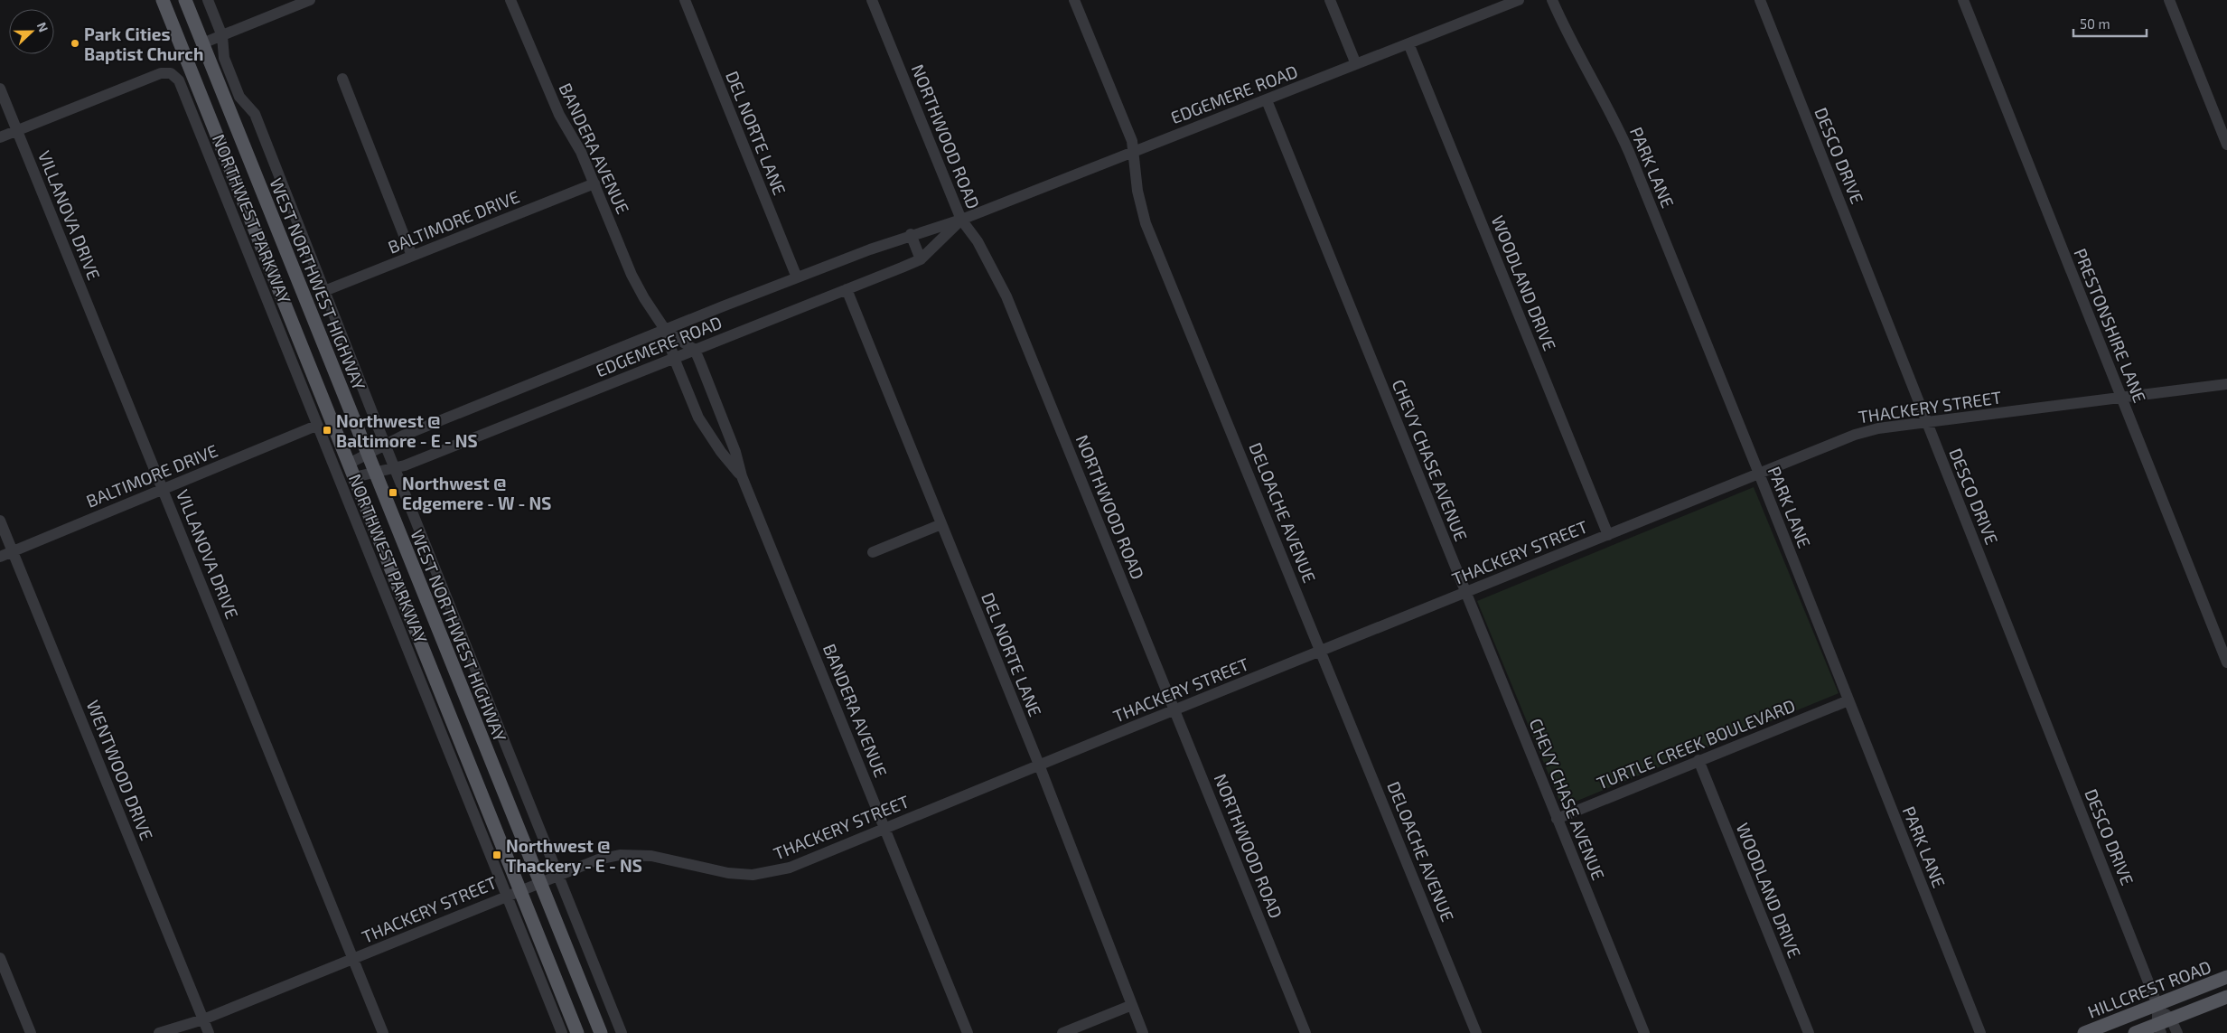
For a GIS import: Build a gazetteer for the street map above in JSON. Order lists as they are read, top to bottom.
{
  "streets": {
    "main road": ["WEST NORTHWEST HIGHWAY", "HILLCREST ROAD"],
    "street": [
      "EDGEMERE ROAD",
      "DEL NORTE LANE",
      "NORTHWOOD ROAD",
      "BANDERA AVENUE",
      "DESCO DRIVE",
      "PARK LANE",
      "VILLANOVA DRIVE",
      "NORTHWEST PARKWAY",
      "BALTIMORE DRIVE",
      "WOODLAND DRIVE",
      "PRESTONSHIRE LANE",
      "THACKERY STREET",
      "CHEVY CHASE AVENUE",
      "DELOACHE AVENUE",
      "TURTLE CREEK BOULEVARD",
      "WENTWOOD DRIVE"
    ]
  },
  "crossings": [
    ["EDGEMERE ROAD", "DEL NORTE LANE"],
    ["EDGEMERE ROAD", "NORTHWOOD ROAD"],
    ["EDGEMERE ROAD", "BANDERA AVENUE"],
    ["EDGEMERE ROAD", "WOODLAND DRIVE"],
    ["EDGEMERE ROAD", "WEST NORTHWEST HIGHWAY"],
    ["EDGEMERE ROAD", "CHEVY CHASE AVENUE"],
    ["EDGEMERE ROAD", "DELOACHE AVENUE"],
    ["DEL NORTE LANE", "THACKERY STREET"],
    ["NORTHWOOD ROAD", "THACKERY STREET"],
    ["BANDERA AVENUE", "BALTIMORE DRIVE"],
    ["BANDERA AVENUE", "THACKERY STREET"],
    ["DESCO DRIVE", "THACKERY STREET"],
    ["DESCO DRIVE", "HILLCREST ROAD"],
    ["PARK LANE", "THACKERY STREET"],
    ["PARK LANE", "TURTLE CREEK BOULEVARD"],
    ["VILLANOVA DRIVE", "NORTHWEST PARKWAY"],
    ["VILLANOVA DRIVE", "BALTIMORE DRIVE"],
    ["VILLANOVA DRIVE", "THACKERY STREET"],
    ["NORTHWEST PARKWAY", "BALTIMORE DRIVE"],
    ["NORTHWEST PARKWAY", "THACKERY STREET"],
    ["BALTIMORE DRIVE", "WENTWOOD DRIVE"],
    ["WOODLAND DRIVE", "THACKERY STREET"],
    ["WOODLAND DRIVE", "TURTLE CREEK BOULEVARD"],
    ["WEST NORTHWEST HIGHWAY", "THACKERY STREET"],
    ["PRESTONSHIRE LANE", "THACKERY STREET"],
    ["THACKERY STREET", "CHEVY CHASE AVENUE"],
    ["THACKERY STREET", "DELOACHE AVENUE"],
    ["THACKERY STREET", "WENTWOOD DRIVE"],
    ["CHEVY CHASE AVENUE", "TURTLE CREEK BOULEVARD"]
  ],
  "places": {
    "other": ["Park Cities Baptist Church"],
    "transit": ["Northwest @ Baltimore - E - NS", "Northwest @ Edgemere - W - NS", "Northwest @ Thackery - E - NS"]
  },
  "scale_bar": "50 m",
  "north": "right"
}
